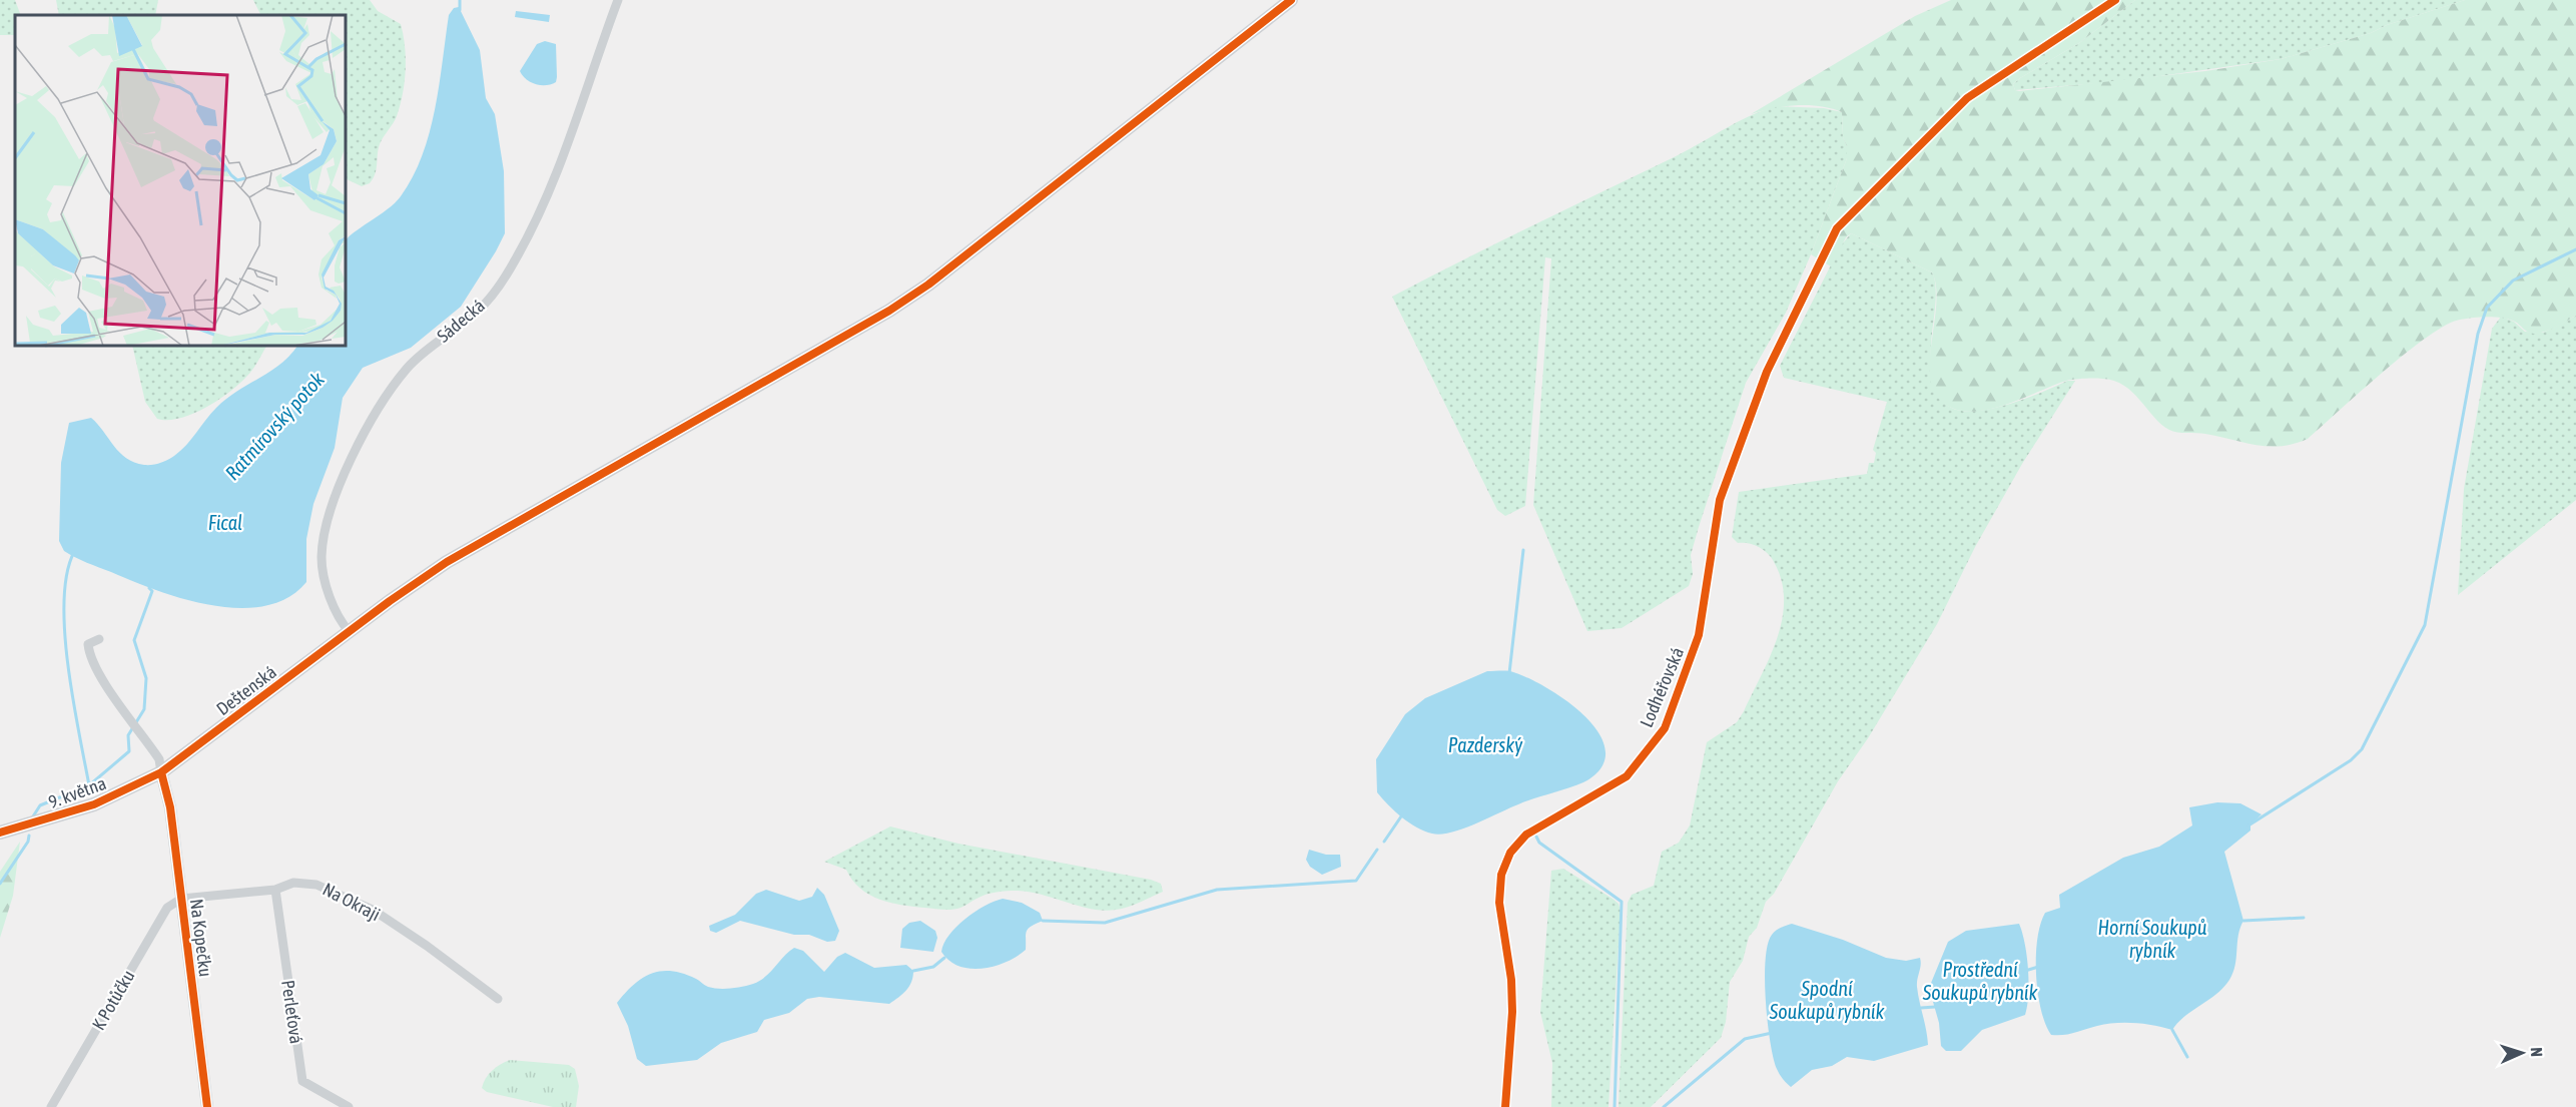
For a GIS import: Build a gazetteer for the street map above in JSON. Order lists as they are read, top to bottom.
{
  "streets": {
    "main road": ["Deštenská", "9. května"],
    "street": [
      "Sádecká",
      "Lodhéřovská",
      "Na Okraji",
      "Na Kopečku",
      "K Potůčku",
      "Perleťová"
    ]
  },
  "crossings": [
    ["Sádecká", "Deštenská"],
    ["Deštenská", "9. května"],
    ["Deštenská", "Na Kopečku"],
    ["9. května", "Na Kopečku"],
    ["Na Okraji", "Na Kopečku"],
    ["Na Okraji", "K Potůčku"],
    ["Na Okraji", "Perleťová"],
    ["Na Kopečku", "K Potůčku"]
  ],
  "water": [
    "Ratmírovský potok",
    "Fical",
    "Pazderský",
    "Horní Soukupů rybník",
    "Prostřední Soukupů rybník",
    "Spodní Soukupů rybník"
  ],
  "north": "right"
}
